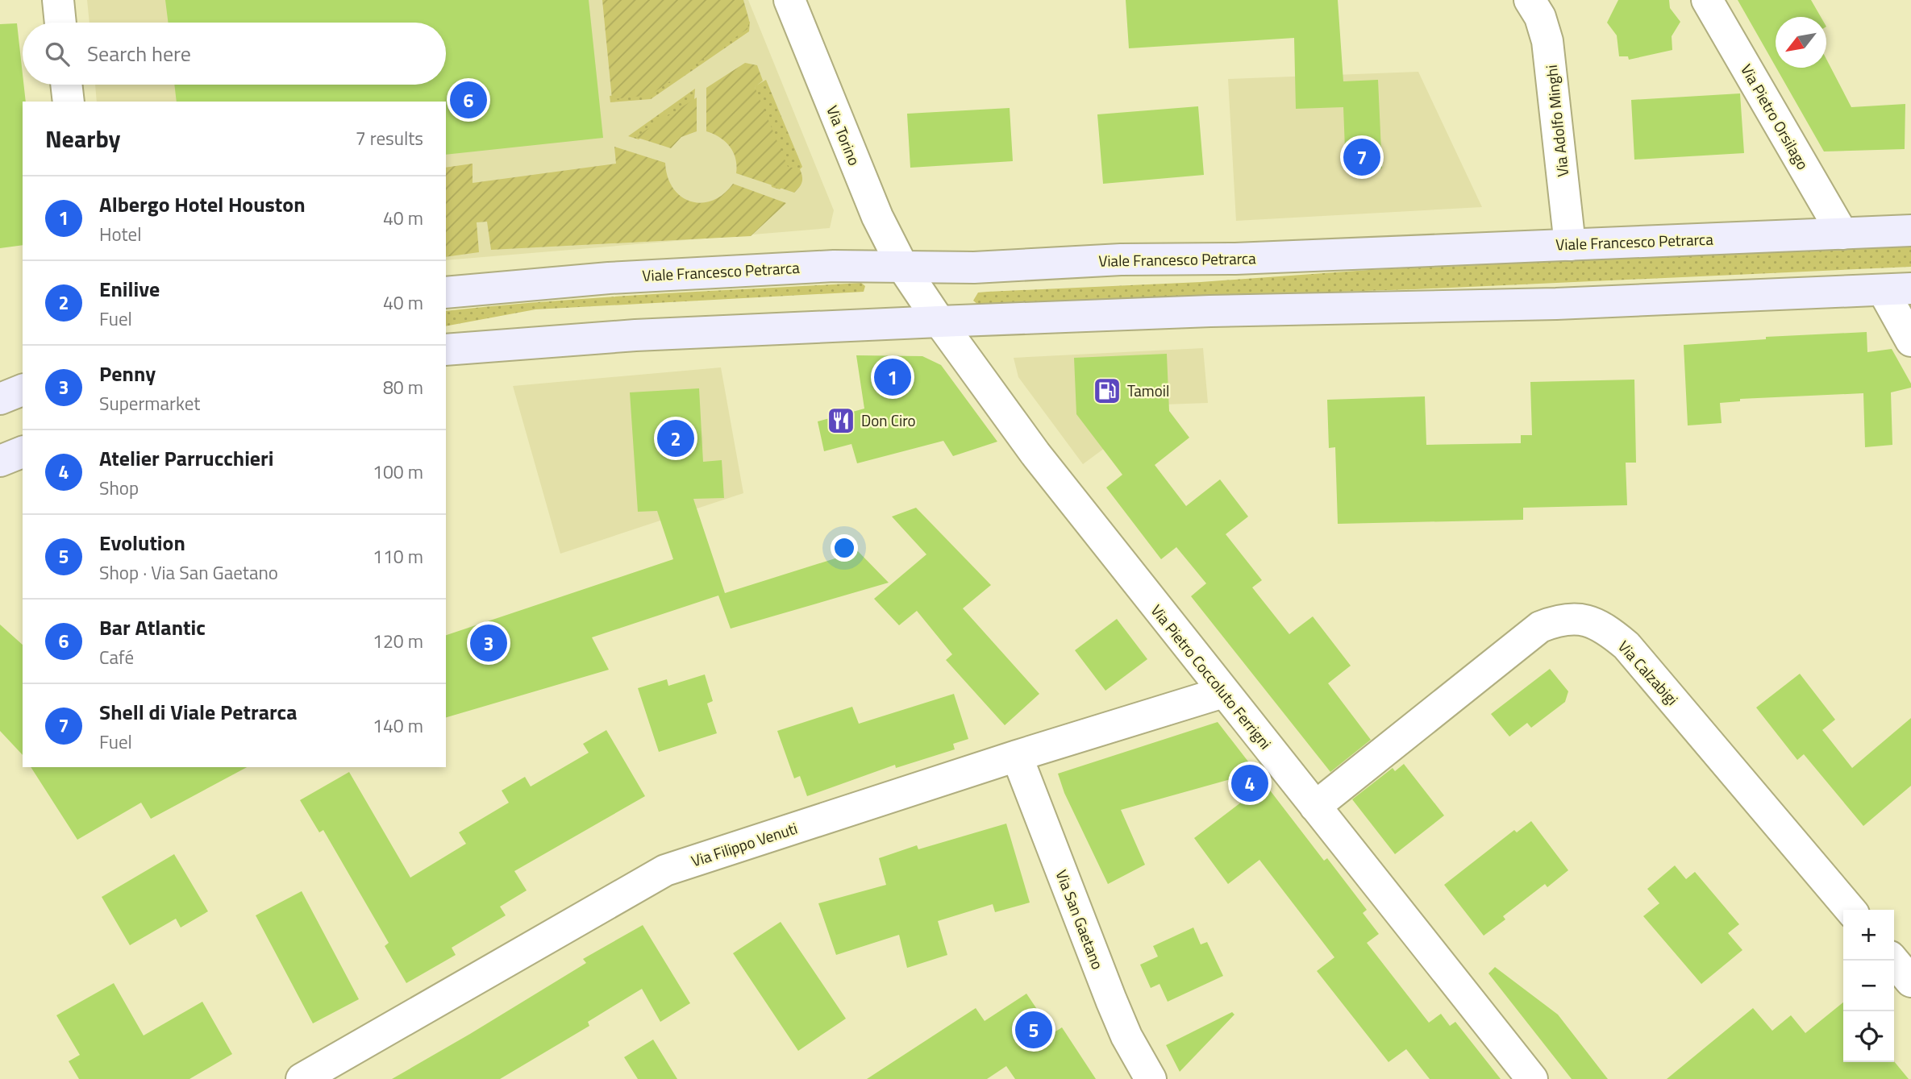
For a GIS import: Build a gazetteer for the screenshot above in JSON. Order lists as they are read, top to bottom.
{
  "streets": {
    "main road": ["Viale Francesco Petrarca"],
    "street": [
      "Via Pietro Orsilago",
      "Via Adolfo Minghi",
      "Via Torino",
      "Via Calzabigi",
      "Via Pietro Coccoluto Ferrigni",
      "Via Filippo Venuti",
      "Via San Gaetano"
    ]
  },
  "crossings": [
    ["Via Pietro Orsilago", "Viale Francesco Petrarca"],
    ["Via Adolfo Minghi", "Viale Francesco Petrarca"],
    ["Via Torino", "Viale Francesco Petrarca"],
    ["Via Torino", "Via Pietro Coccoluto Ferrigni"],
    ["Via Calzabigi", "Via Pietro Coccoluto Ferrigni"],
    ["Via Pietro Coccoluto Ferrigni", "Via Filippo Venuti"],
    ["Via Filippo Venuti", "Via San Gaetano"]
  ],
  "places": {
    "fuel station": ["Tamoil"],
    "restaurant": ["Don Ciro"]
  },
  "north": "bottom left",
  "page": {
    "search": "Search here",
    "pins": [
      "6",
      "7",
      "1",
      "2",
      "3",
      "4",
      "5"
    ],
    "heading": ["Nearby", "7 results"],
    "list": [
      {
        "mark": "1",
        "name": "Albergo Hotel Houston",
        "note": "Hotel",
        "value": "40 m"
      },
      {
        "mark": "2",
        "name": "Enilive",
        "note": "Fuel",
        "value": "40 m"
      },
      {
        "mark": "3",
        "name": "Penny",
        "note": "Supermarket",
        "value": "80 m"
      },
      {
        "mark": "4",
        "name": "Atelier Parrucchieri",
        "note": "Shop",
        "value": "100 m"
      },
      {
        "mark": "5",
        "name": "Evolution",
        "note": "Shop · Via San Gaetano",
        "value": "110 m"
      },
      {
        "mark": "6",
        "name": "Bar Atlantic",
        "note": "Café",
        "value": "120 m"
      },
      {
        "mark": "7",
        "name": "Shell di Viale Petrarca",
        "note": "Fuel",
        "value": "140 m"
      }
    ],
    "map_buttons": ["+", "−"]
  }
}
